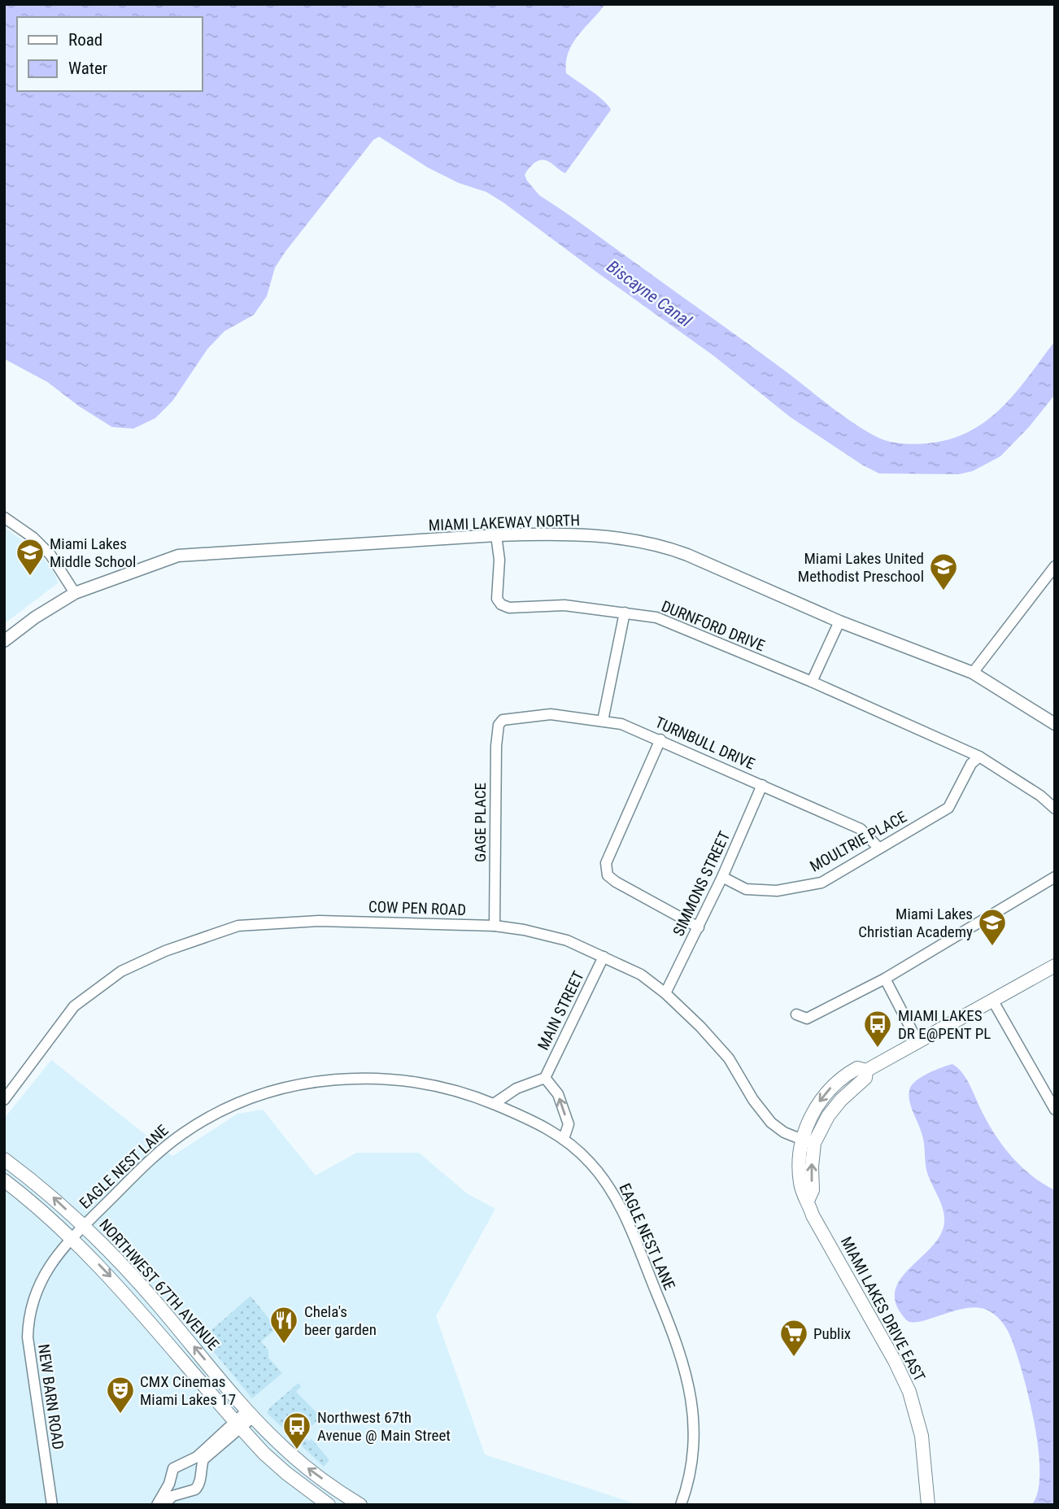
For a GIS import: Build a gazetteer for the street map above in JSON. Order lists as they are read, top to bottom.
{
  "streets": {
    "main road": ["NORTHWEST 67TH AVENUE", "MIAMI LAKES DRIVE EAST"],
    "street": [
      "MIAMI LAKEWAY NORTH",
      "DURNFORD DRIVE",
      "TURNBULL DRIVE",
      "GAGE PLACE",
      "MOULTRIE PLACE",
      "SIMMONS STREET",
      "COW PEN ROAD",
      "MAIN STREET",
      "EAGLE NEST LANE",
      "NEW BARN ROAD"
    ]
  },
  "crossings": [
    ["MIAMI LAKEWAY NORTH", "DURNFORD DRIVE"],
    ["DURNFORD DRIVE", "MOULTRIE PLACE"],
    ["TURNBULL DRIVE", "GAGE PLACE"],
    ["TURNBULL DRIVE", "MOULTRIE PLACE"],
    ["TURNBULL DRIVE", "SIMMONS STREET"],
    ["GAGE PLACE", "COW PEN ROAD"],
    ["MOULTRIE PLACE", "SIMMONS STREET"],
    ["SIMMONS STREET", "COW PEN ROAD"],
    ["COW PEN ROAD", "MAIN STREET"],
    ["COW PEN ROAD", "MIAMI LAKES DRIVE EAST"],
    ["EAGLE NEST LANE", "NORTHWEST 67TH AVENUE"],
    ["EAGLE NEST LANE", "NEW BARN ROAD"],
    ["NORTHWEST 67TH AVENUE", "NEW BARN ROAD"]
  ],
  "water": ["Biscayne Canal"],
  "places": {
    "school or university": ["Miami Lakes Middle School", "Miami Lakes United Methodist Preschool", "Miami Lakes Christian Academy"],
    "bus stop": ["MIAMI LAKES DR E@PENT PL", "Northwest 67th Avenue @ Main Street"],
    "restaurant": ["Chela's beer garden"],
    "supermarket": ["Publix"],
    "theatre": ["CMX Cinemas Miami Lakes 17"]
  },
  "legend": ["Road", "Water"]
}
